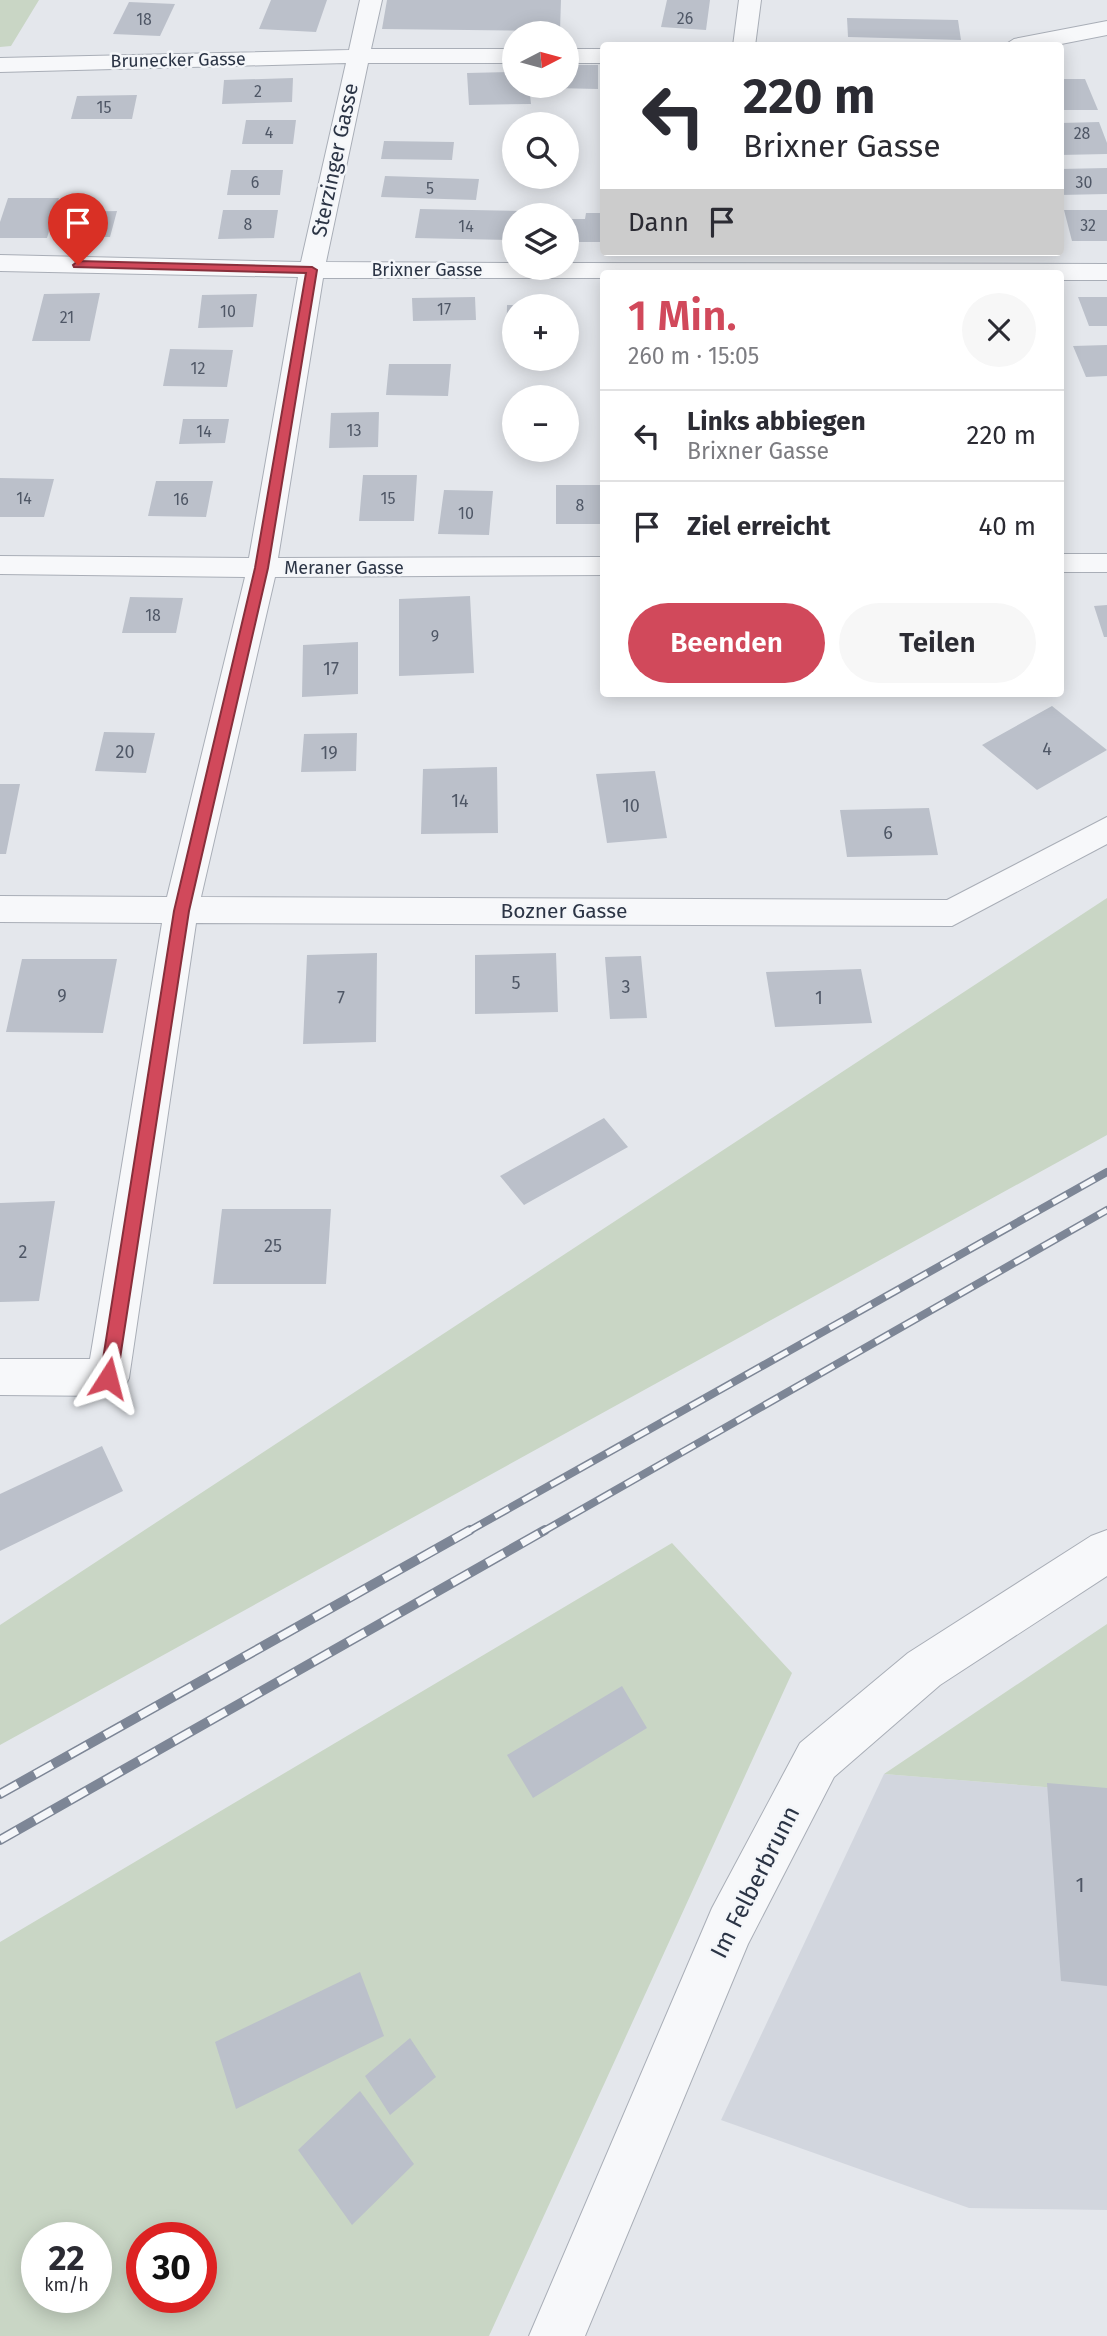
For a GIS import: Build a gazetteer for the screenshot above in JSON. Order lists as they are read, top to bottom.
{
  "streets": {
    "street": [
      "Brunecker Gasse",
      "Sterzinger Gasse",
      "Brixner Gasse",
      "Meraner Gasse",
      "Bozner Gasse",
      "Im Felberbrunn"
    ]
  },
  "crossings": [
    ["Brunecker Gasse", "Sterzinger Gasse"],
    ["Sterzinger Gasse", "Brixner Gasse"],
    ["Sterzinger Gasse", "Meraner Gasse"],
    ["Sterzinger Gasse", "Bozner Gasse"]
  ],
  "house_numbers": [
    "26",
    "18",
    "2",
    "15",
    "4",
    "28",
    "6",
    "30",
    "5",
    "8",
    "32",
    "14",
    "17",
    "10",
    "21",
    "12",
    "13",
    "14",
    "14",
    "15",
    "16",
    "8",
    "10",
    "18",
    "9",
    "17",
    "4",
    "20",
    "19",
    "14",
    "10",
    "6",
    "5",
    "3",
    "9",
    "7",
    "1",
    "25",
    "2",
    "1"
  ],
  "north": "right",
  "page": {
    "map_buttons": ["+", "−"],
    "turn": ["220 m", "Brixner Gasse"],
    "then": "Dann",
    "heading": ["1 Min.", "260 m · 15:05"],
    "list": [
      {
        "name": "Links abbiegen",
        "note": "Brixner Gasse",
        "value": "220 m"
      },
      {
        "name": "Ziel erreicht",
        "value": "40 m"
      }
    ],
    "buttons": ["Beenden", "Teilen"],
    "speed": "22 km/h",
    "limit": "30"
  }
}
